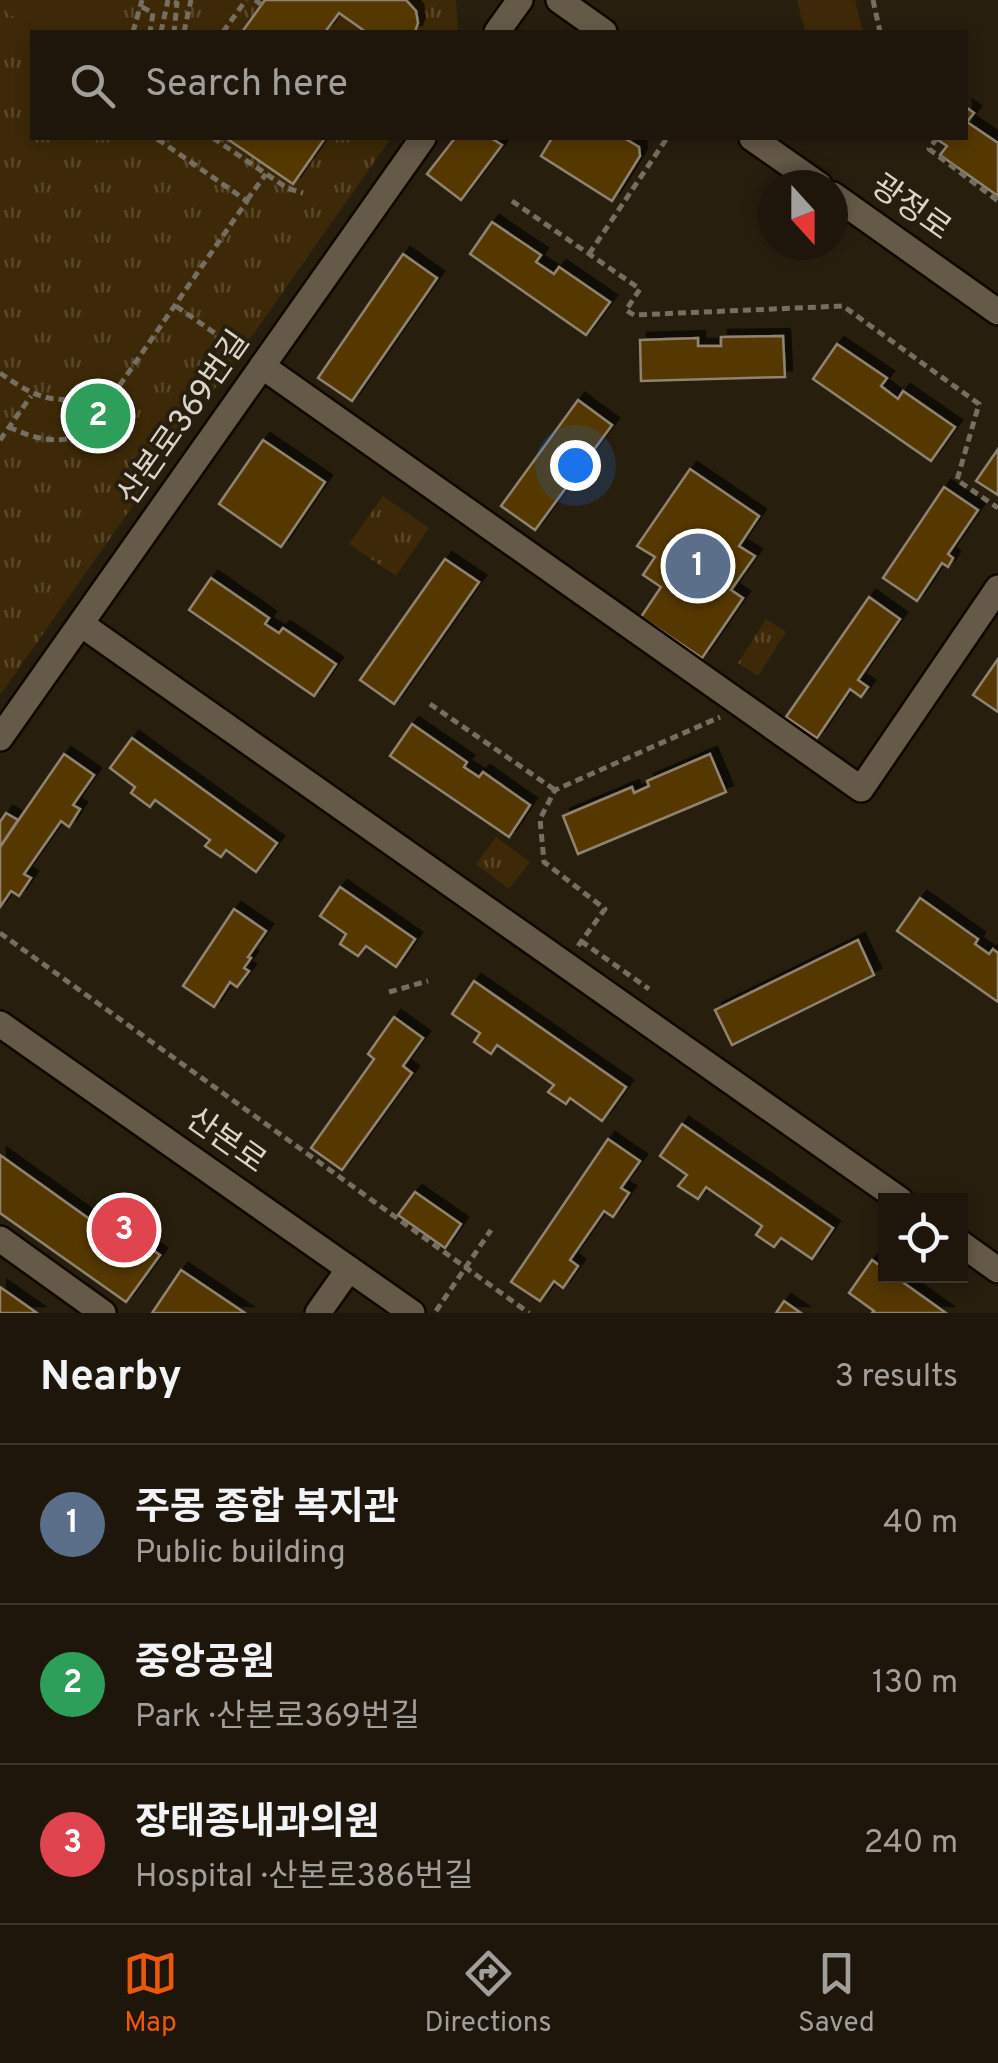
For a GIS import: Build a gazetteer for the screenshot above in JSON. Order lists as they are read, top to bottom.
{
  "streets": {
    "street": ["광정로", "산본로369번길", "산본로"]
  },
  "north": "bottom",
  "page": {
    "search": "Search here",
    "pins": ["2", "1", "3"],
    "heading": ["Nearby", "3 results"],
    "list": [
      {
        "mark": "1",
        "name": "주몽 종합 복지관",
        "note": "Public building",
        "value": "40 m"
      },
      {
        "mark": "2",
        "name": "중앙공원",
        "note": "Park · 산본로369번길",
        "value": "130 m"
      },
      {
        "mark": "3",
        "name": "장태종내과의원",
        "note": "Hospital · 산본로386번길",
        "value": "240 m"
      }
    ],
    "nav": ["Map", "Directions", "Saved"]
  }
}
